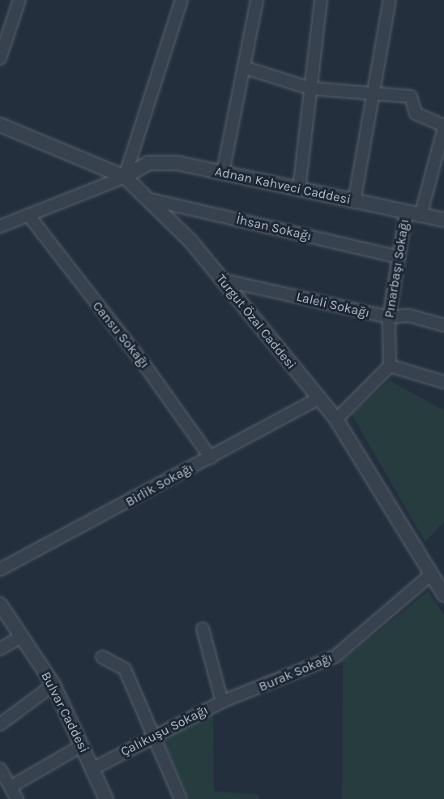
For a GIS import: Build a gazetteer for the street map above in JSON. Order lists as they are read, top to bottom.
{
  "streets": {
    "street": [
      "Adnan Kahveci Caddesi",
      "İhsan Sokağı",
      "Pınarbaşı Sokağı",
      "Laleli Sokağı",
      "Turgut Özal Caddesi",
      "Cansu Sokağı",
      "Birlik Sokağı",
      "Burak Sokağı",
      "Bulvar Caddesi",
      "Çalıkuşu Sokağı"
    ]
  },
  "crossings": [
    ["Adnan Kahveci Caddesi", "Pınarbaşı Sokağı"],
    ["Adnan Kahveci Caddesi", "Turgut Özal Caddesi"],
    ["İhsan Sokağı", "Pınarbaşı Sokağı"],
    ["İhsan Sokağı", "Turgut Özal Caddesi"],
    ["Pınarbaşı Sokağı", "Laleli Sokağı"],
    ["Laleli Sokağı", "Turgut Özal Caddesi"],
    ["Turgut Özal Caddesi", "Birlik Sokağı"],
    ["Turgut Özal Caddesi", "Burak Sokağı"],
    ["Cansu Sokağı", "Birlik Sokağı"],
    ["Burak Sokağı", "Çalıkuşu Sokağı"],
    ["Bulvar Caddesi", "Çalıkuşu Sokağı"]
  ]
}
